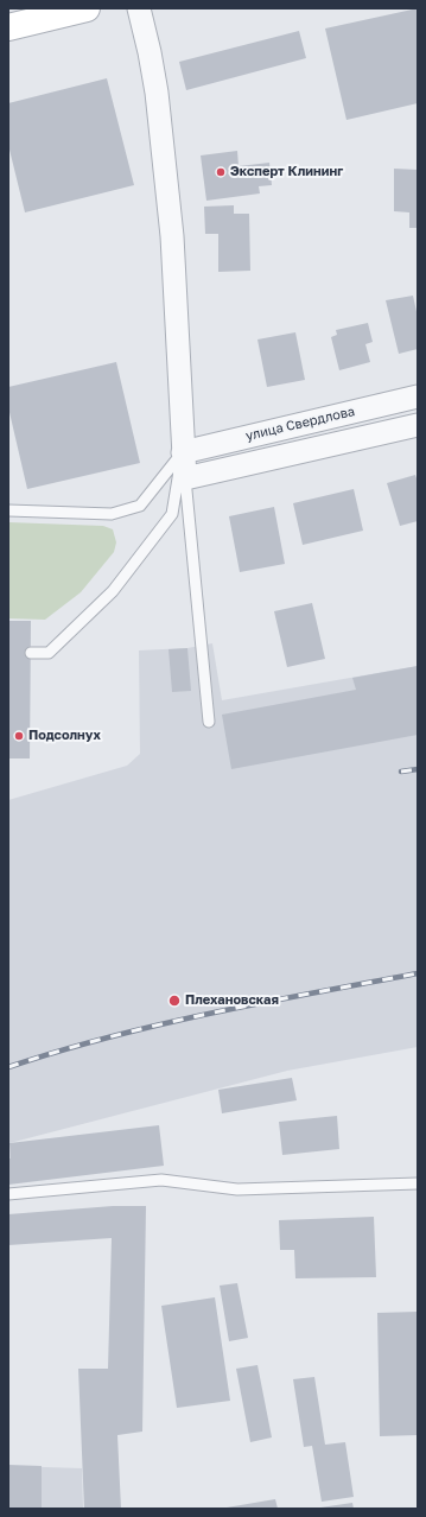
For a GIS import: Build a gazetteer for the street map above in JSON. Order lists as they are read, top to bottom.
{
  "streets": {
    "street": ["улица Свердлова"]
  },
  "places": ["Эксперт Клининг", "Подсолнух", "Плехановская"]
}
